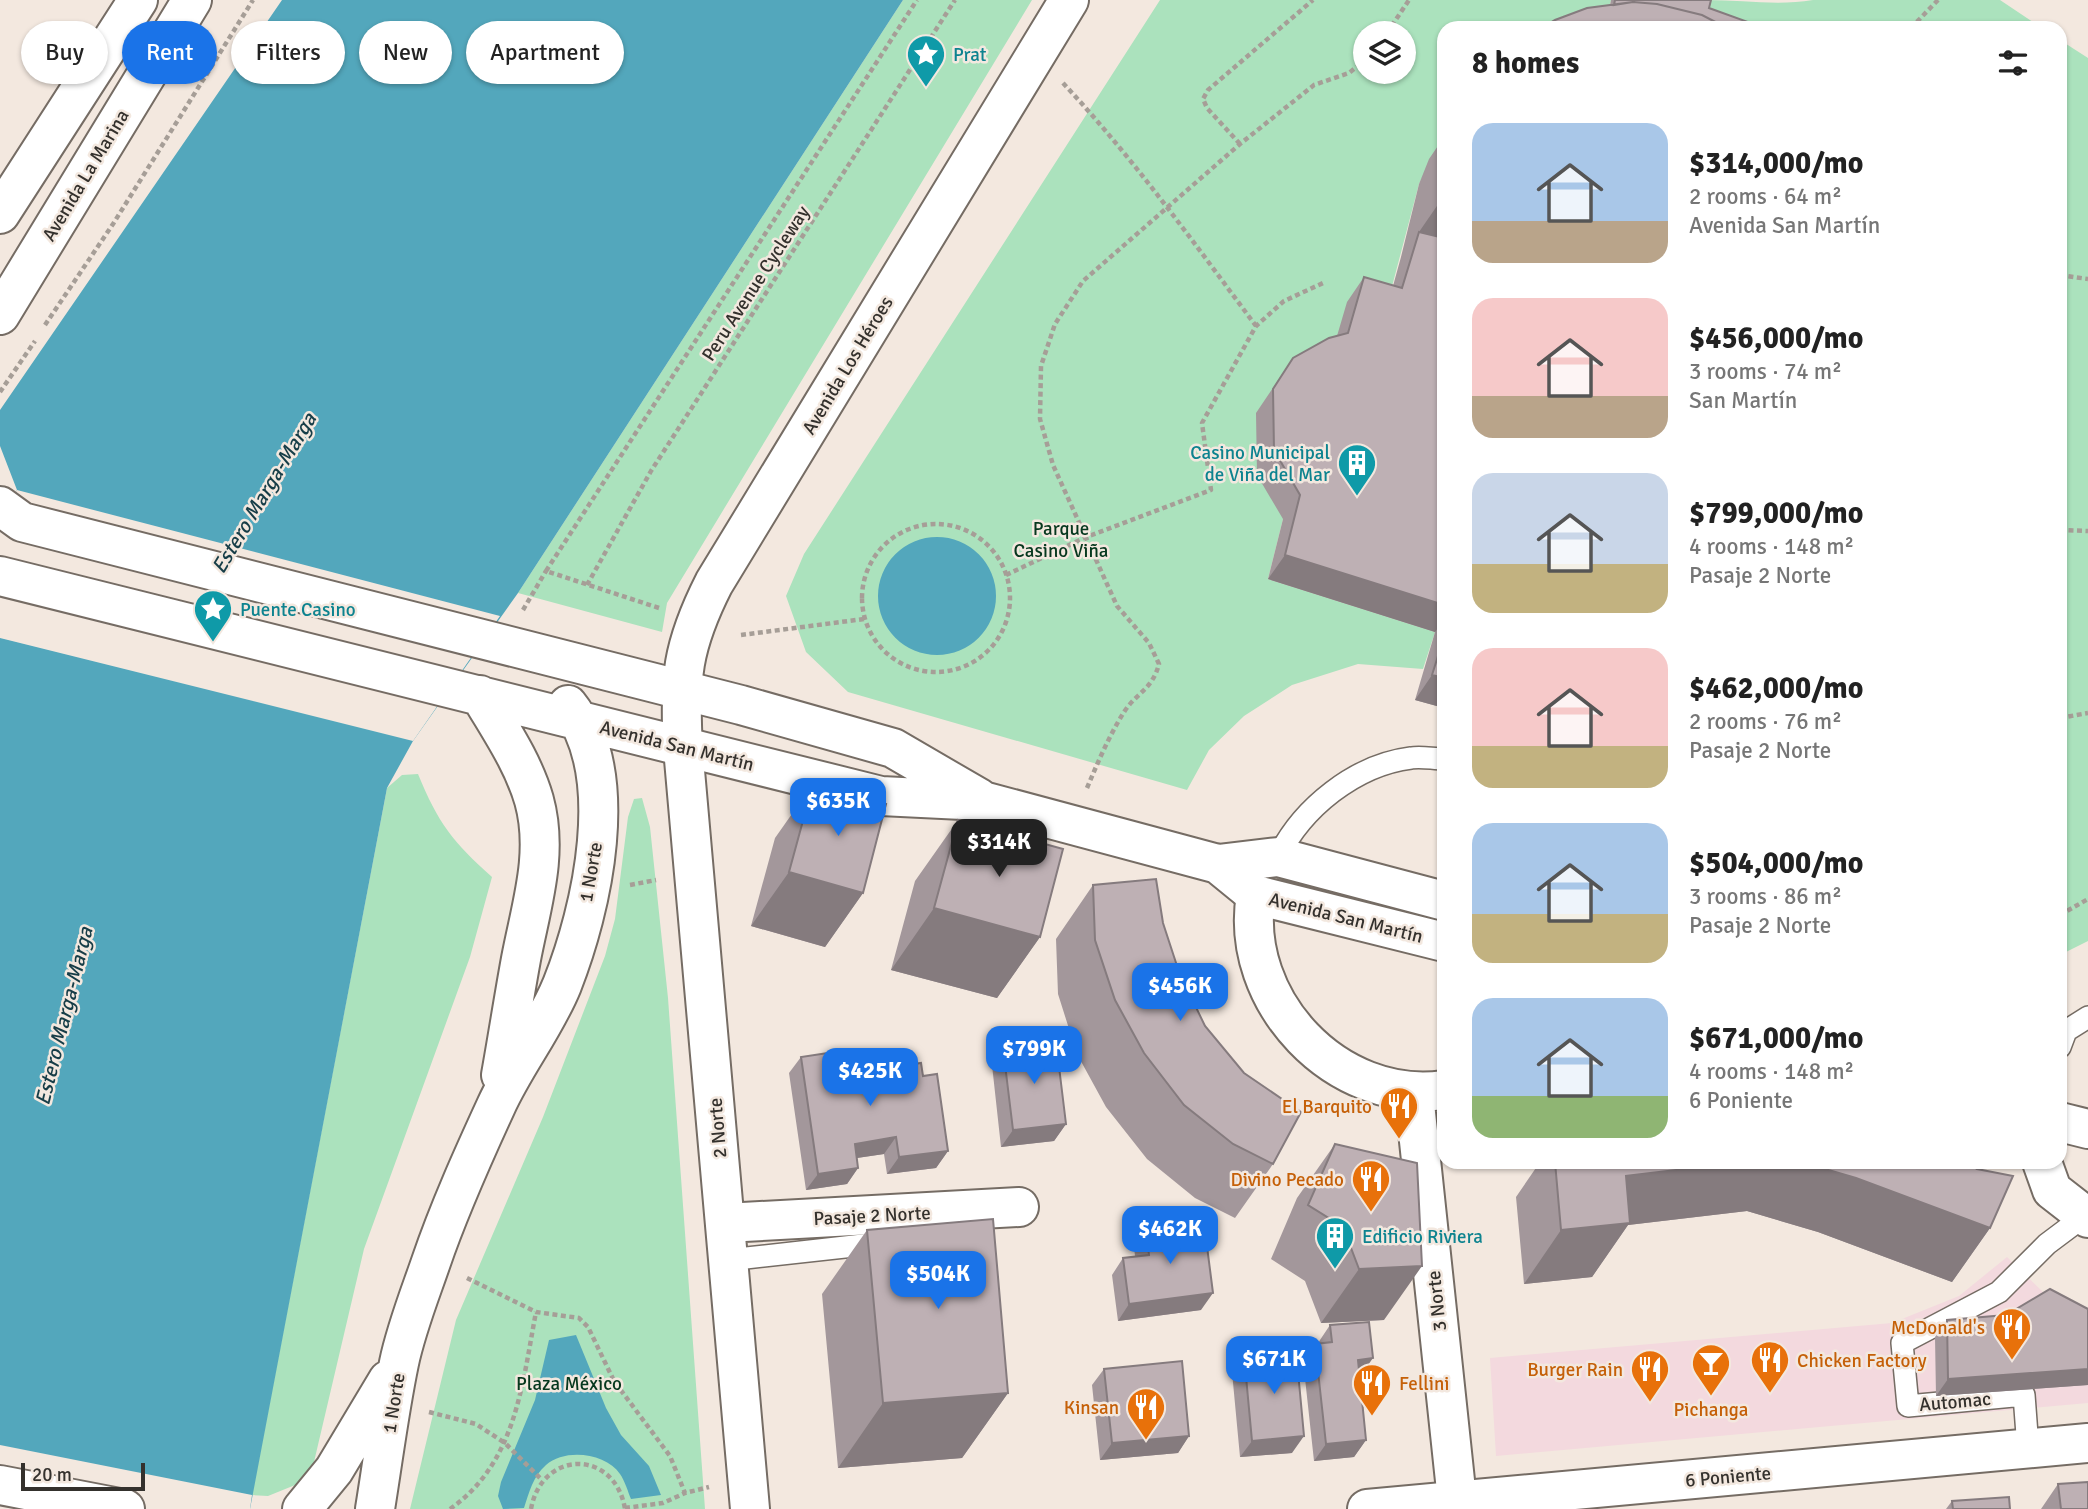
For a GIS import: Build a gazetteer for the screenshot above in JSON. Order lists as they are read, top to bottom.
{
  "streets": {
    "main road": [
      "Avenida La Marina",
      "Avenida Los Héroes",
      "Avenida San Martín",
      "1 Norte",
      "2 Norte",
      "Pasaje 2 Norte",
      "3 Norte",
      "6 Poniente"
    ],
    "lane": ["Automac"],
    "path": ["Peru Avenue Cycleway"]
  },
  "crossings": [
    ["Avenida Los Héroes", "Avenida San Martín"],
    ["Avenida Los Héroes", "2 Norte"],
    ["Avenida San Martín", "1 Norte"],
    ["Avenida San Martín", "2 Norte"],
    ["2 Norte", "Pasaje 2 Norte"],
    ["3 Norte", "6 Poniente"],
    ["Automac", "6 Poniente"]
  ],
  "water": ["Estero Marga-Marga"],
  "parks": ["Parque Casino Viña", "Plaza México"],
  "places": {
    "place": ["Prat", "Puente Casino"],
    "building": ["Casino Municipal de Viña del Mar", "Edificio Riviera"],
    "restaurant": [
      "El Barquito",
      "Divino Pecado",
      "McDonald's",
      "Chicken Factory",
      "Burger Rain",
      "Fellini",
      "Kinsan"
    ],
    "bar": ["Pichanga"]
  },
  "scale_bar": "20 m",
  "page": {
    "chip": [
      "Buy",
      "Rent",
      "Filters",
      "New",
      "Apartment"
    ],
    "heading": "8 homes",
    "list": [
      {
        "name": "$314,000/mo",
        "note": "2 rooms · 64 m² · Avenida San Martín"
      },
      {
        "name": "$456,000/mo",
        "note": "3 rooms · 74 m² · San Martín"
      },
      {
        "name": "$799,000/mo",
        "note": "4 rooms · 148 m² · Pasaje 2 Norte"
      },
      {
        "name": "$462,000/mo",
        "note": "2 rooms · 76 m² · Pasaje 2 Norte"
      },
      {
        "name": "$504,000/mo",
        "note": "3 rooms · 86 m² · Pasaje 2 Norte"
      },
      {
        "name": "$671,000/mo",
        "note": "4 rooms · 148 m² · 6 Poniente"
      }
    ],
    "price": [
      "$635K",
      "$314K",
      "$456K",
      "$799K",
      "$425K",
      "$462K",
      "$504K",
      "$671K"
    ],
    "scale": "20 m"
  }
}
